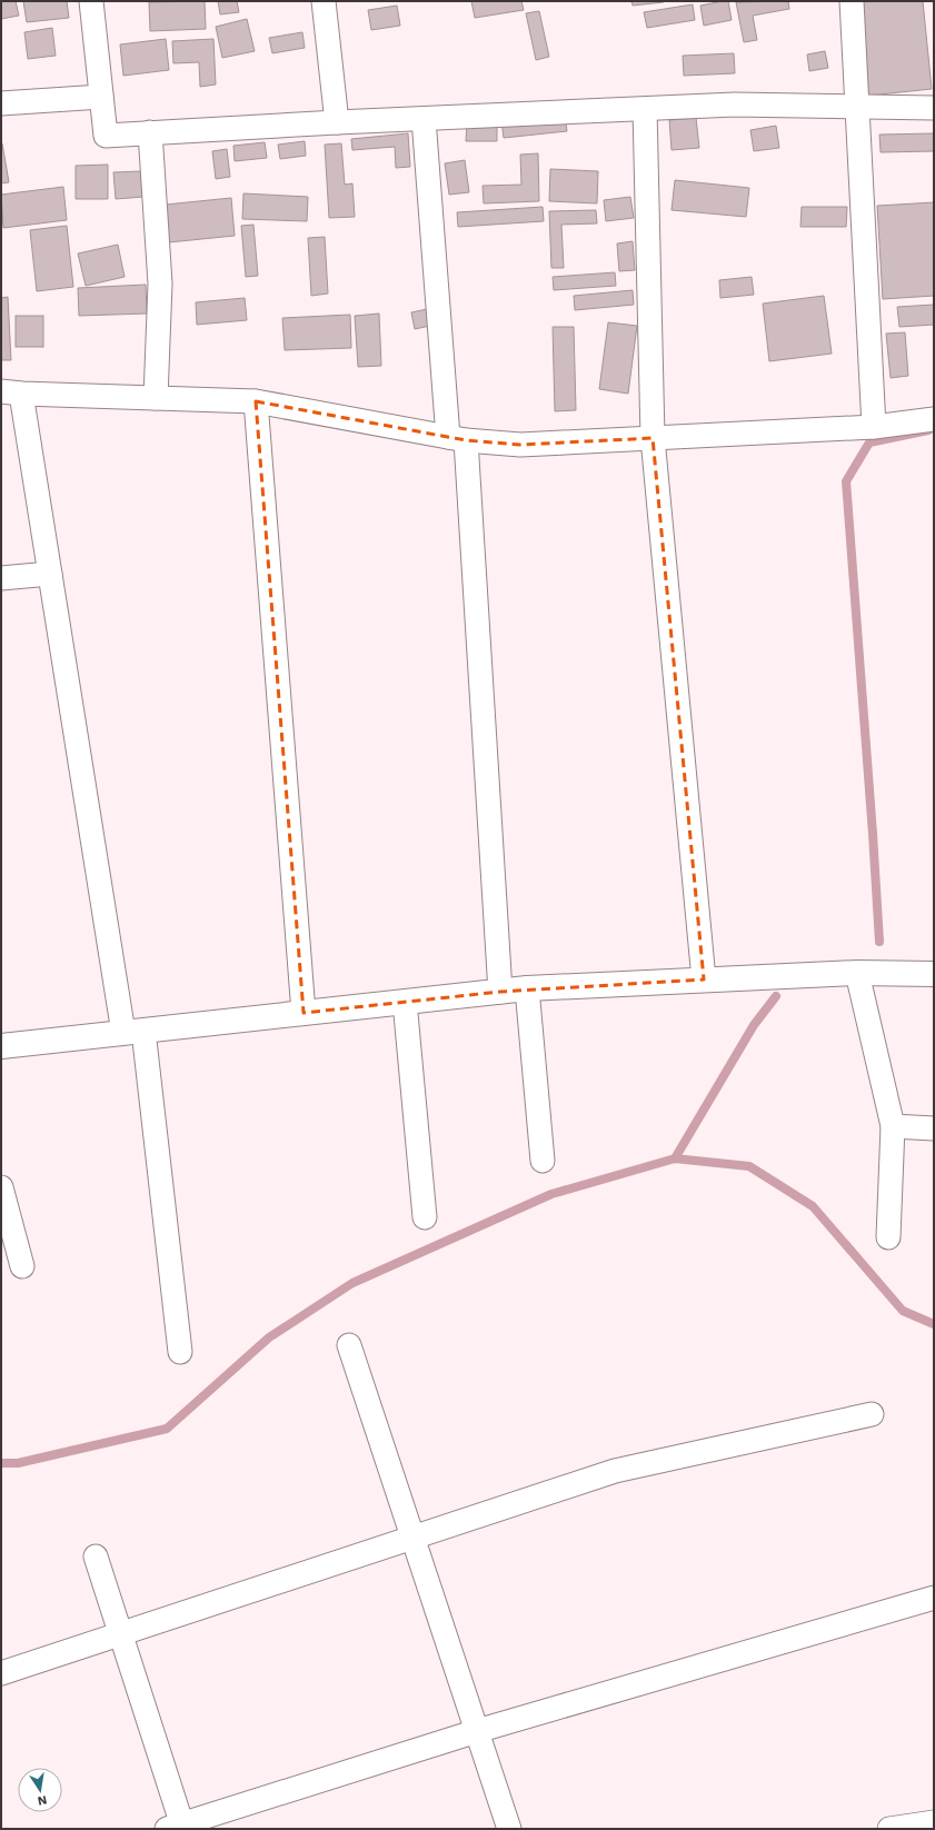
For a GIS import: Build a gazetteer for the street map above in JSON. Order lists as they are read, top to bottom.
{
  "north": "bottom"
}
